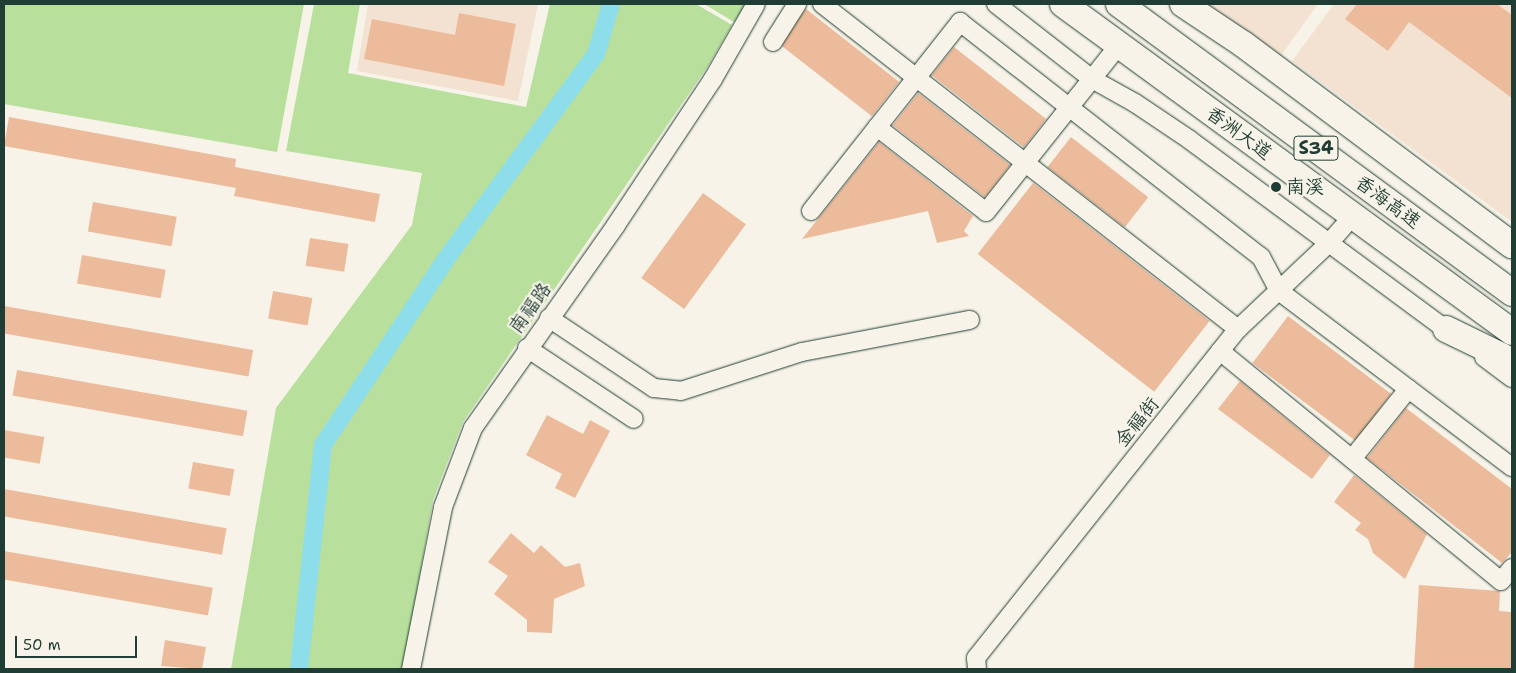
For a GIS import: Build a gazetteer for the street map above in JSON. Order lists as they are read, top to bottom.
{
  "streets": {
    "highway": ["香洲大道", "S34", "香海高速"],
    "street": ["南福路", "金福街"]
  },
  "crossings": [
    ["香洲大道", "金福街"]
  ],
  "places": ["南溪"],
  "scale_bar": "50 m"
}
